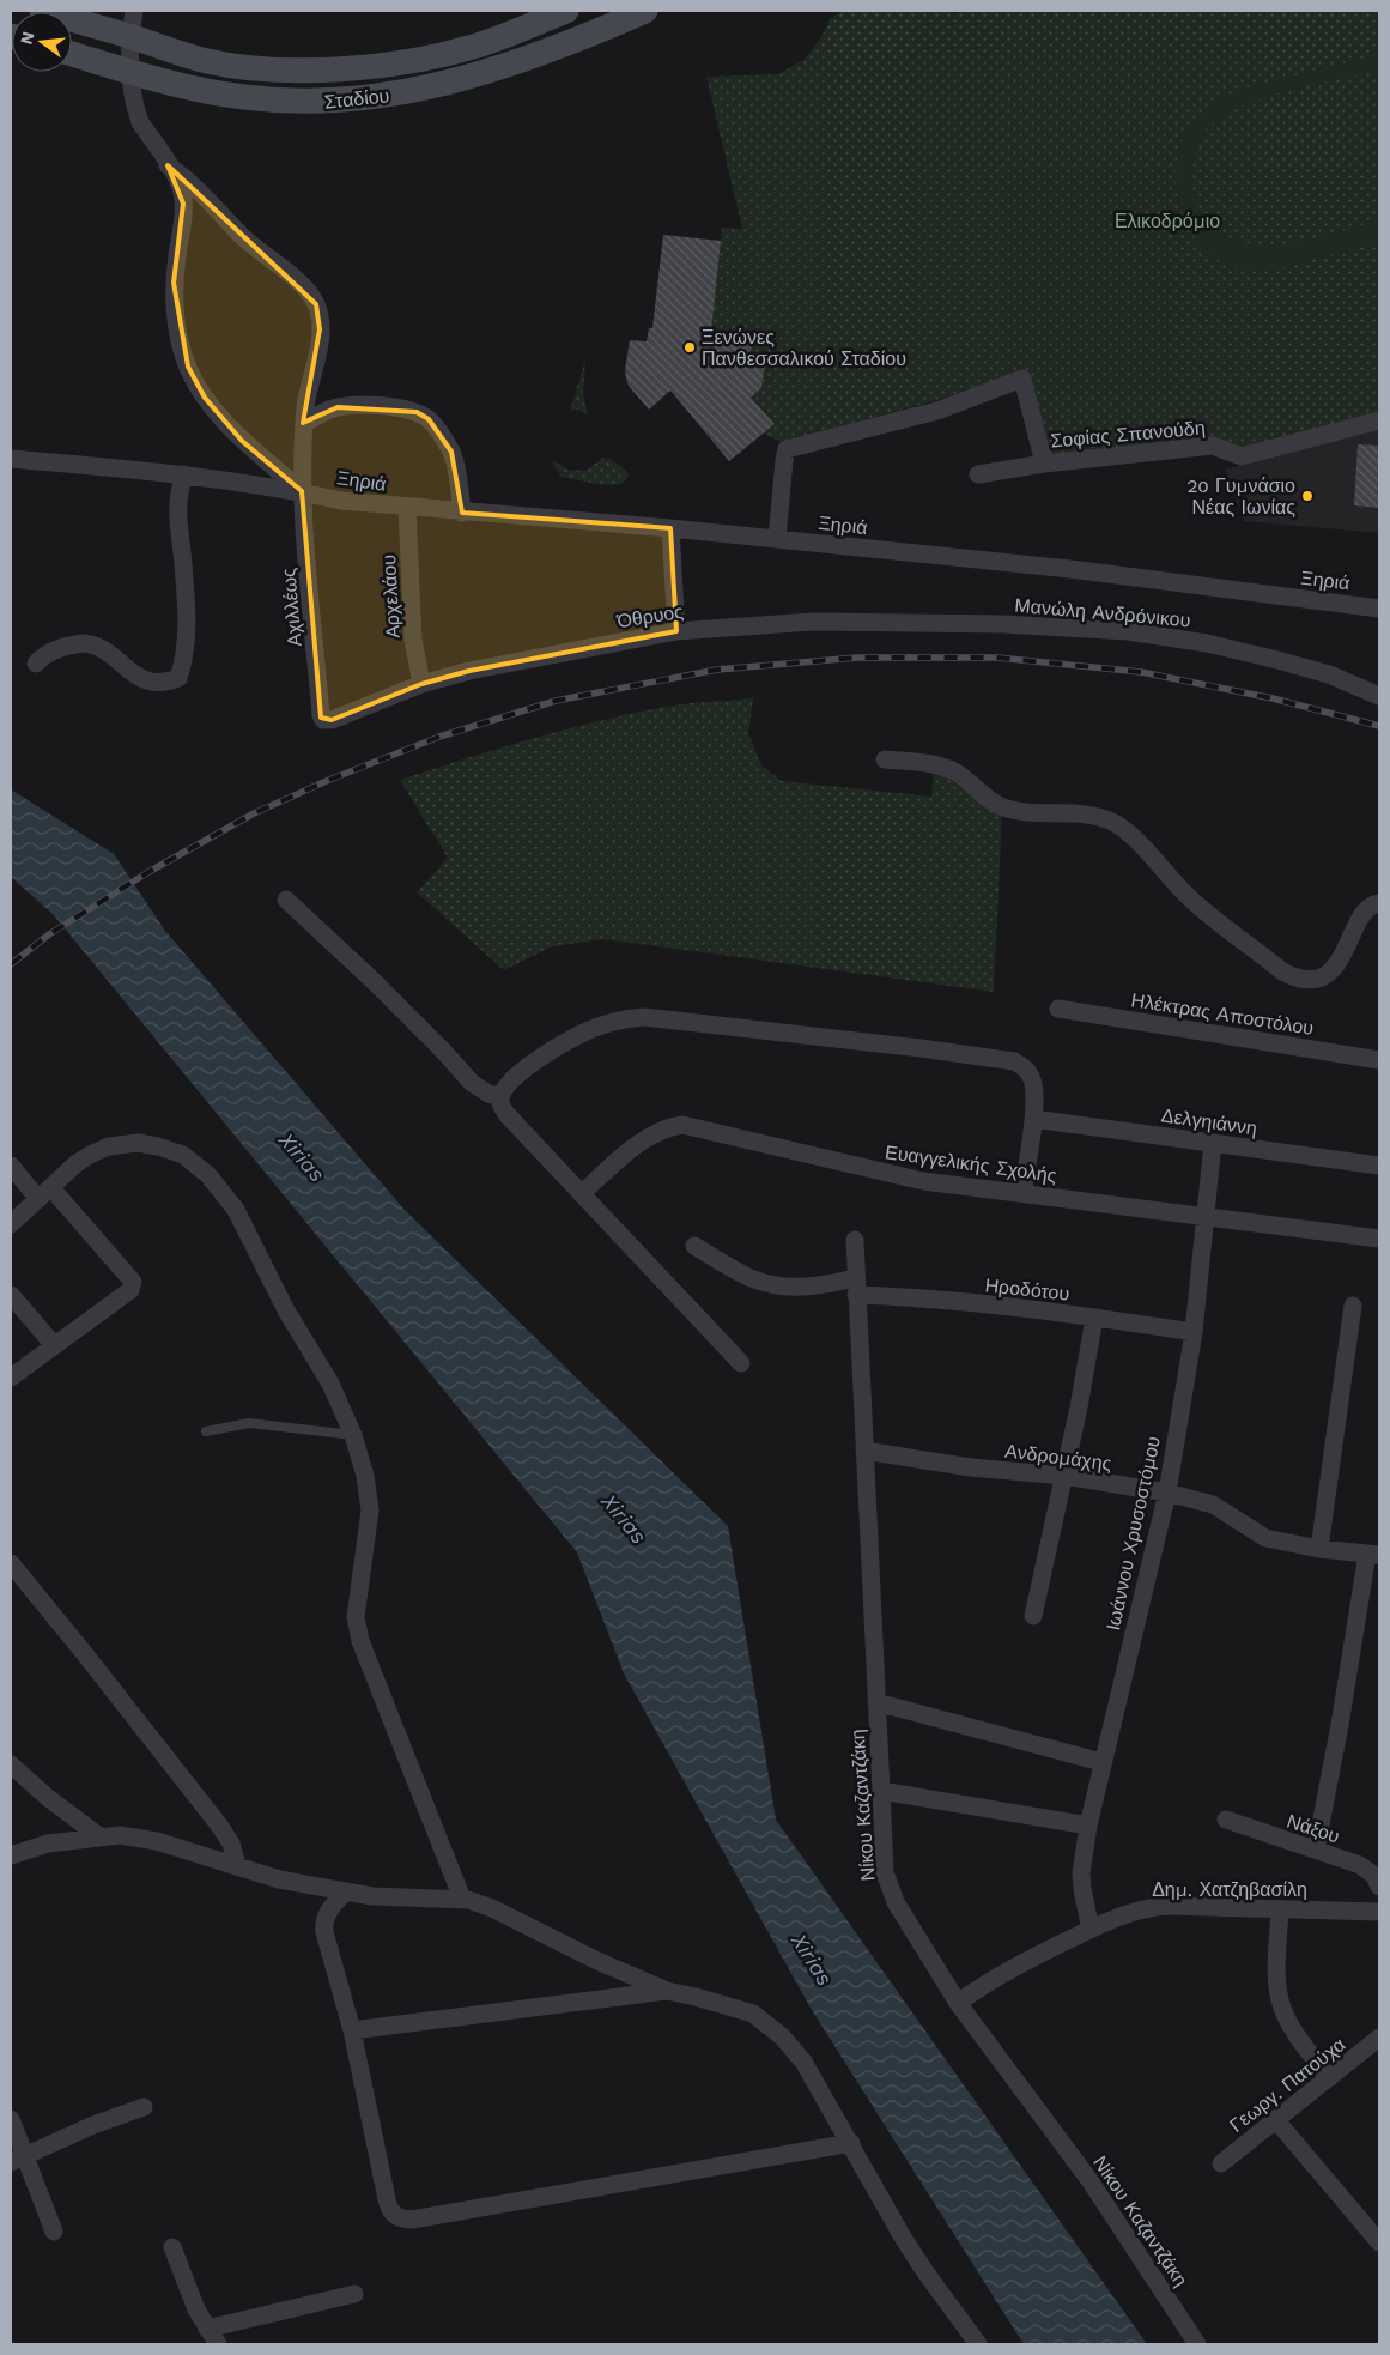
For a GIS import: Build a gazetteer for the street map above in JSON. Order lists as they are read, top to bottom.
{
  "streets": {
    "main road": ["Σταδίου"],
    "street": [
      "Σοφίας Σπανούδη",
      "Ξηριά",
      "Αρχελάου",
      "Αχιλλέως",
      "Μανώλη Ανδρόνικου",
      "Όθρυος",
      "Ηλέκτρας Αποστόλου",
      "Δελγηιάννη",
      "Ευαγγελικής Σχολής",
      "Ηροδότου",
      "Ανδρομάχης",
      "Ιωάννου Χρυσοστόμου",
      "Νίκου Καζαντζάκη",
      "Νάξου",
      "Δημ. Χατζηβασίλη",
      "Γεωργ. Πατούχα"
    ]
  },
  "crossings": [
    ["Σοφίας Σπανούδη", "Ξηριά"],
    ["Ξηριά", "Αρχελάου"],
    ["Ξηριά", "Αχιλλέως"],
    ["Αρχελάου", "Όθρυος"],
    ["Αχιλλέως", "Όθρυος"],
    ["Μανώλη Ανδρόνικου", "Όθρυος"],
    ["Δελγηιάννη", "Ιωάννου Χρυσοστόμου"],
    ["Ευαγγελικής Σχολής", "Ιωάννου Χρυσοστόμου"],
    ["Ηροδότου", "Ιωάννου Χρυσοστόμου"],
    ["Ηροδότου", "Νίκου Καζαντζάκη"],
    ["Ανδρομάχης", "Ιωάννου Χρυσοστόμου"],
    ["Ανδρομάχης", "Νίκου Καζαντζάκη"],
    ["Ιωάννου Χρυσοστόμου", "Δημ. Χατζηβασίλη"],
    ["Νίκου Καζαντζάκη", "Δημ. Χατζηβασίλη"]
  ],
  "water": ["Xirias"],
  "parks": ["Ελικοδρόμιο"],
  "places": ["Ξενώνες Πανθεσσαλικού Σταδίου", "2ο Γυμνάσιο Νέας Ιωνίας"],
  "north": "left"
}
